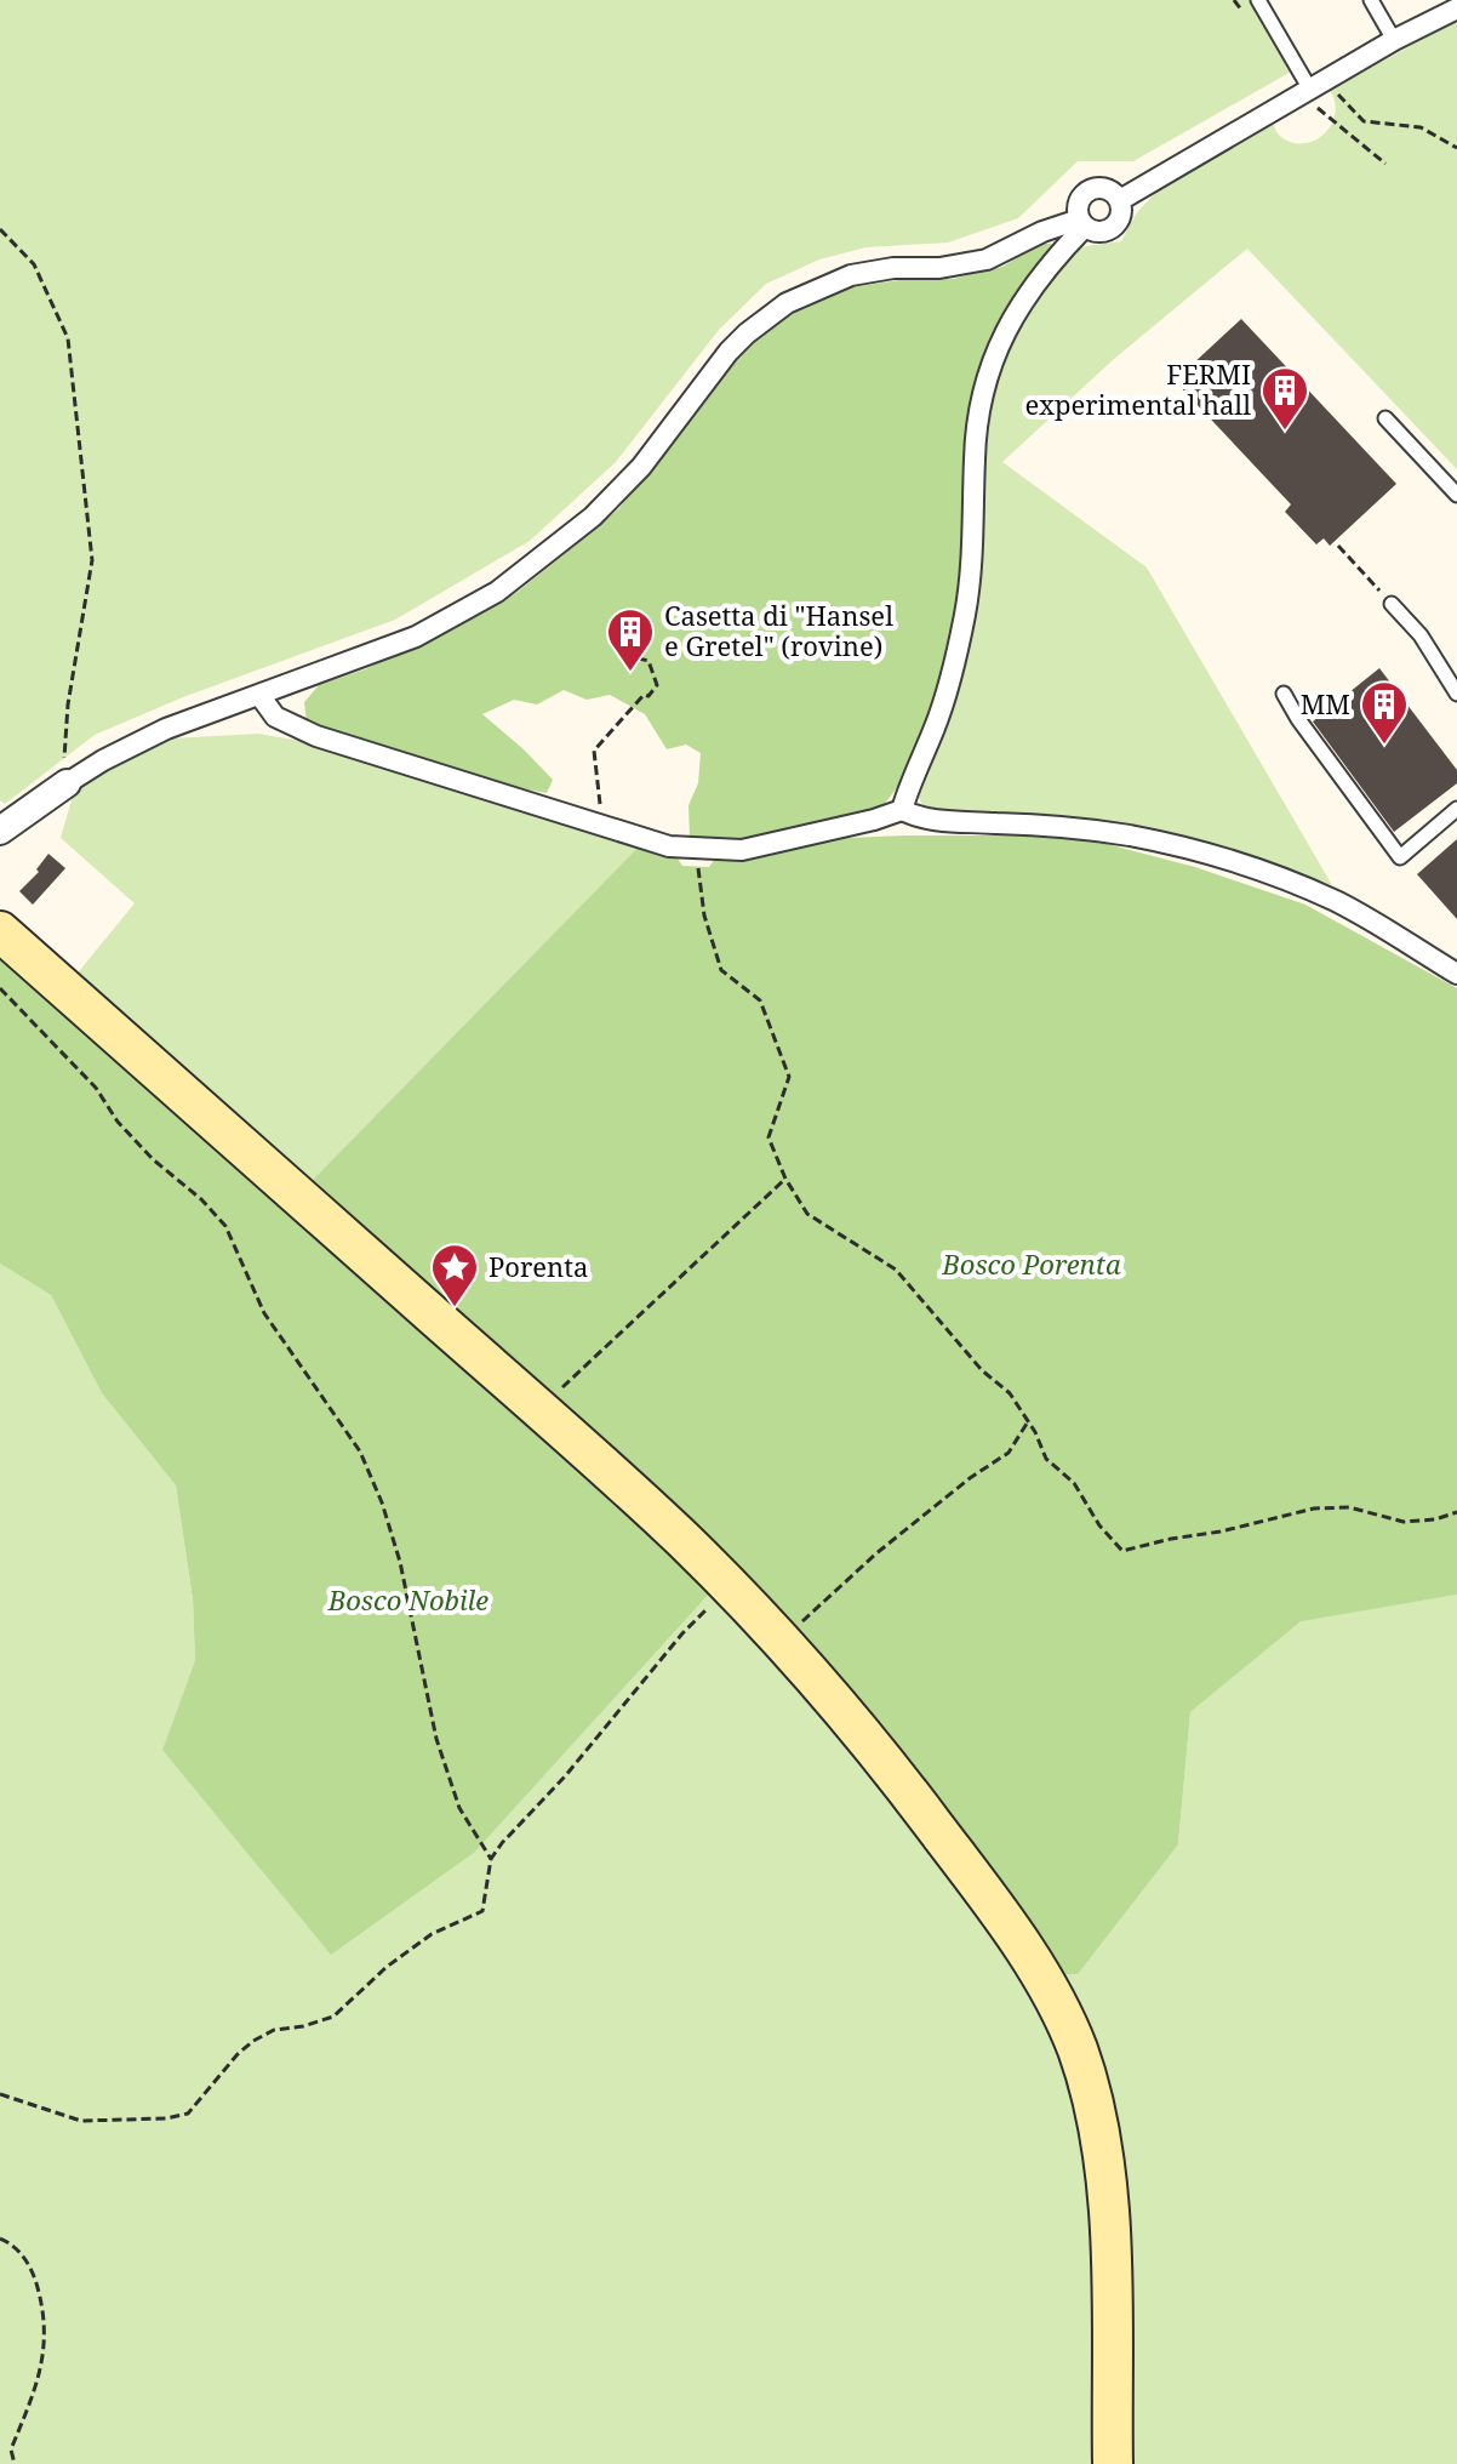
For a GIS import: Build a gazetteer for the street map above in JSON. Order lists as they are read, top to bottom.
{
  "parks": ["Bosco Porenta", "Bosco Nobile"],
  "places": {
    "building": ["FERMI experimental hall", "Casetta di \"Hansel e Gretel\" (rovine)", "MM"],
    "place": ["Porenta"]
  }
}
